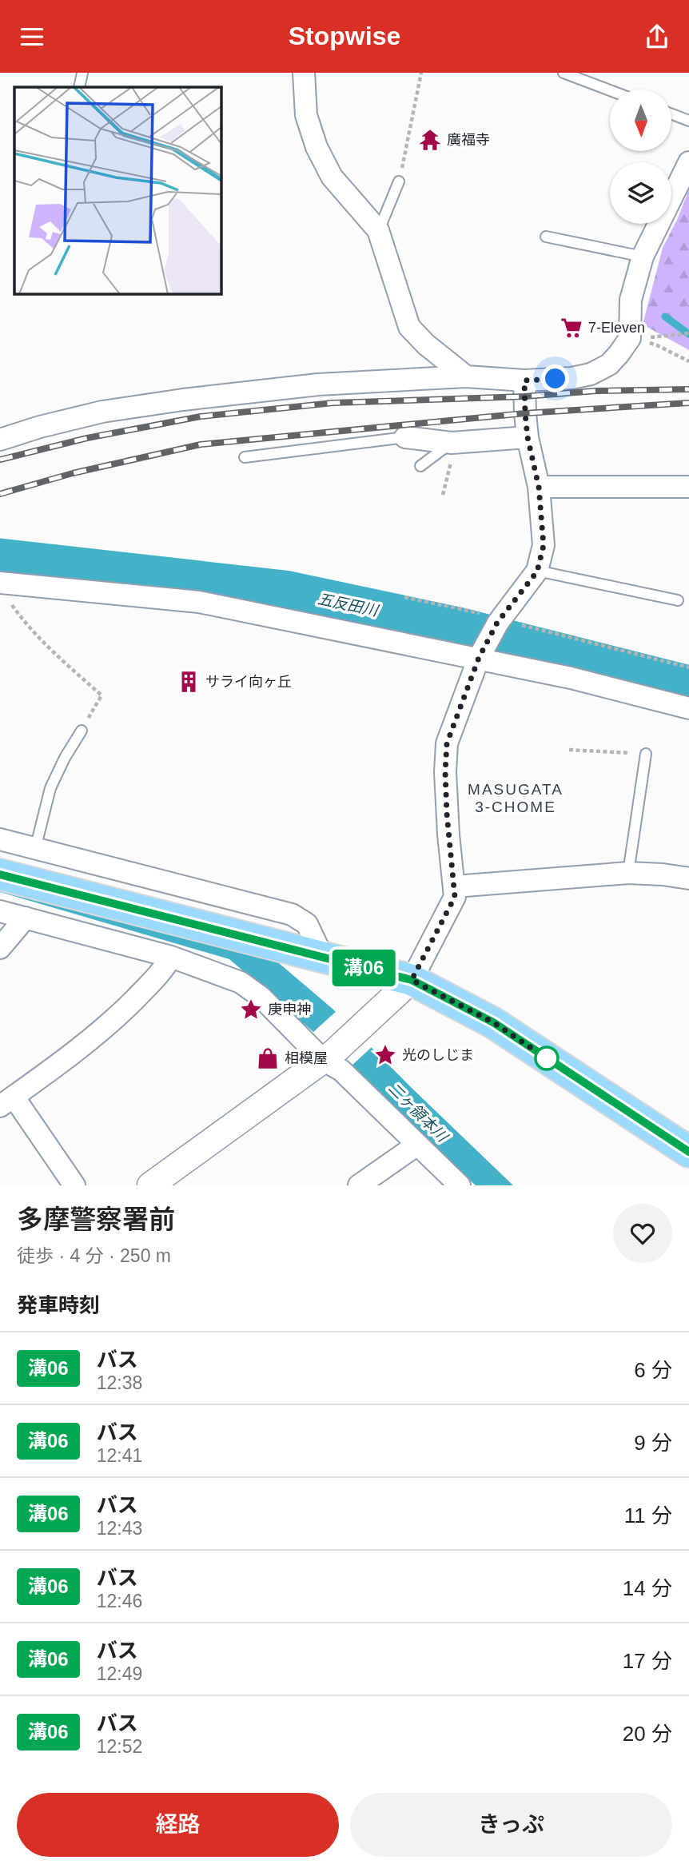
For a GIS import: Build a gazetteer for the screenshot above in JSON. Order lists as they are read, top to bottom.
{
  "districts": ["MASUGATA 3-CHOME"],
  "water": ["五反田川", "二ヶ領本川"],
  "places": {
    "temple": ["廣福寺"],
    "supermarket": ["7-Eleven"],
    "building": ["サライ向ヶ丘"],
    "place": ["庚申神", "光のしじま"],
    "shop": ["相模屋"]
  },
  "lines": ["bus line 溝06"],
  "north": "bottom",
  "page": {
    "header": "Stopwise",
    "on_map": "溝06",
    "heading": [
      ["多摩警察署前", "徒歩 · 4 分 · 250 m"],
      "発車時刻"
    ],
    "list": [
      {
        "mark": "溝06",
        "name": "バス",
        "note": "12:38",
        "value": "6 分"
      },
      {
        "mark": "溝06",
        "name": "バス",
        "note": "12:41",
        "value": "9 分"
      },
      {
        "mark": "溝06",
        "name": "バス",
        "note": "12:43",
        "value": "11 分"
      },
      {
        "mark": "溝06",
        "name": "バス",
        "note": "12:46",
        "value": "14 分"
      },
      {
        "mark": "溝06",
        "name": "バス",
        "note": "12:49",
        "value": "17 分"
      },
      {
        "mark": "溝06",
        "name": "バス",
        "note": "12:52",
        "value": "20 分"
      }
    ],
    "buttons": ["経路", "きっぷ"]
  }
}
